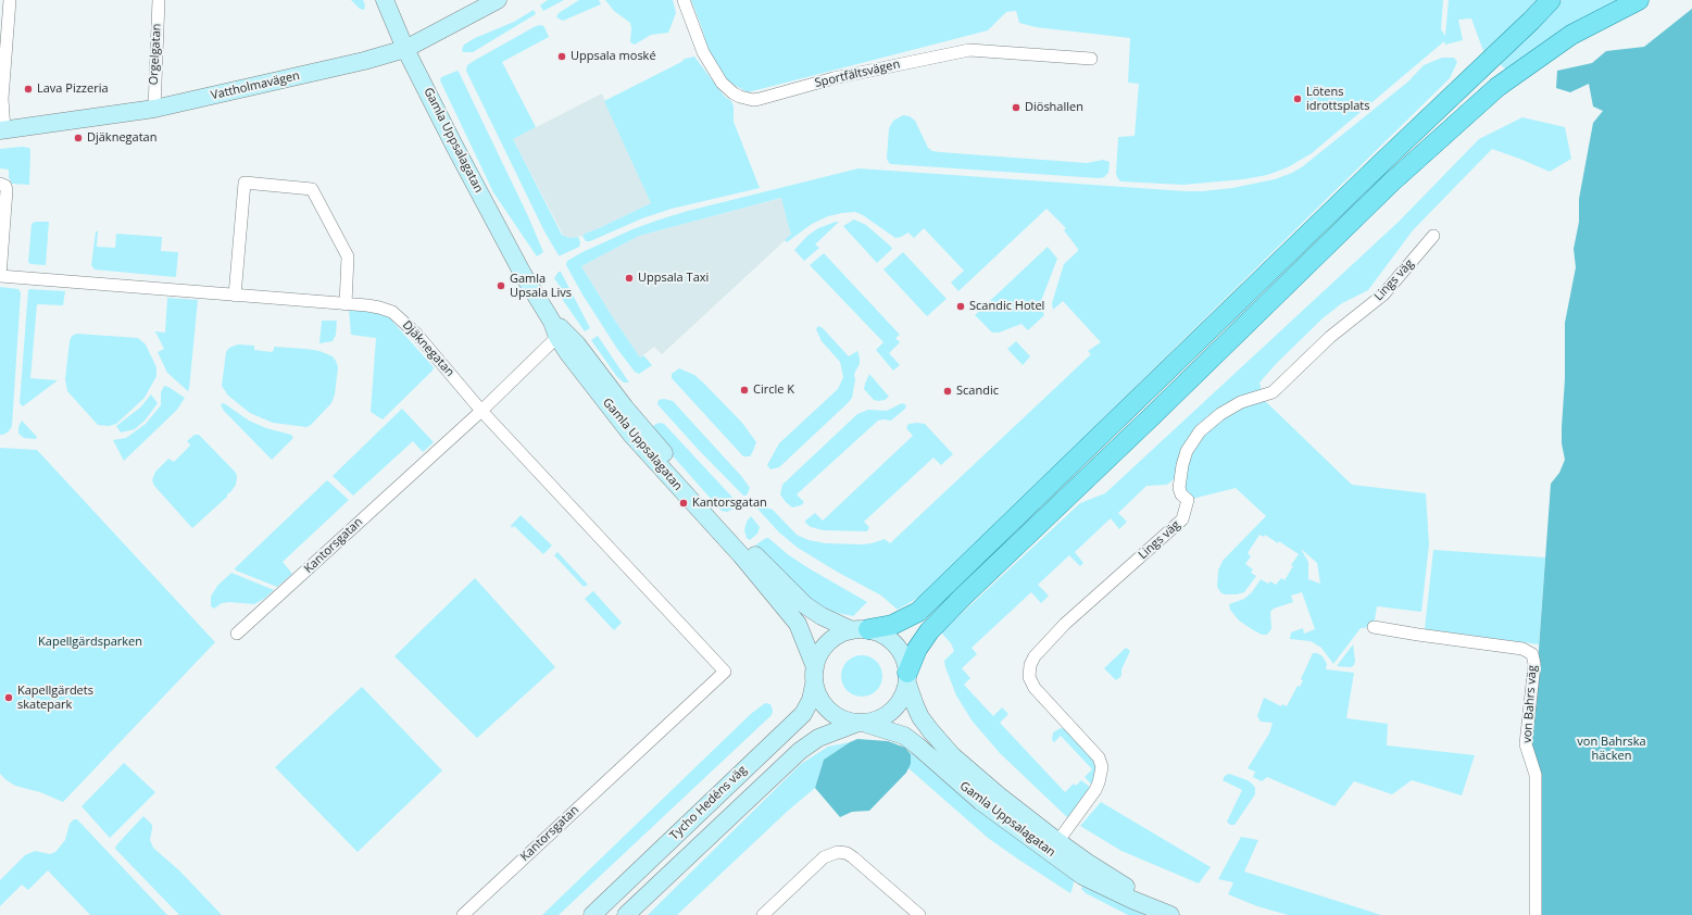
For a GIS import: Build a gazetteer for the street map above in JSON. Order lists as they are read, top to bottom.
{
  "streets": {
    "main road": ["Vattholmavägen", "Gamla Uppsalagatan", "Tycho Hedéns väg"],
    "street": [
      "Orgelgatan",
      "Sportfältsvägen",
      "Lings väg",
      "Djäknegatan",
      "Kantorsgatan",
      "von Bahrs väg"
    ]
  },
  "crossings": [
    ["Orgelgatan", "Vattholmavägen"],
    ["Vattholmavägen", "Gamla Uppsalagatan"],
    ["Gamla Uppsalagatan", "Lings väg"],
    ["Gamla Uppsalagatan", "Kantorsgatan"],
    ["Gamla Uppsalagatan", "Tycho Hedéns väg"],
    ["Djäknegatan", "Kantorsgatan"]
  ],
  "parks": ["Kapellgärdsparken", "von Bahrska häcken"],
  "places": [
    "Uppsala moské",
    "Lava Pizzeria",
    "Lötens idrottsplats",
    "Diöshallen",
    "Djäknegatan",
    "Uppsala Taxi",
    "Gamla Upsala Livs",
    "Scandic Hotel",
    "Circle K",
    "Scandic",
    "Kantorsgatan",
    "Kapellgärdets skatepark"
  ]
}
